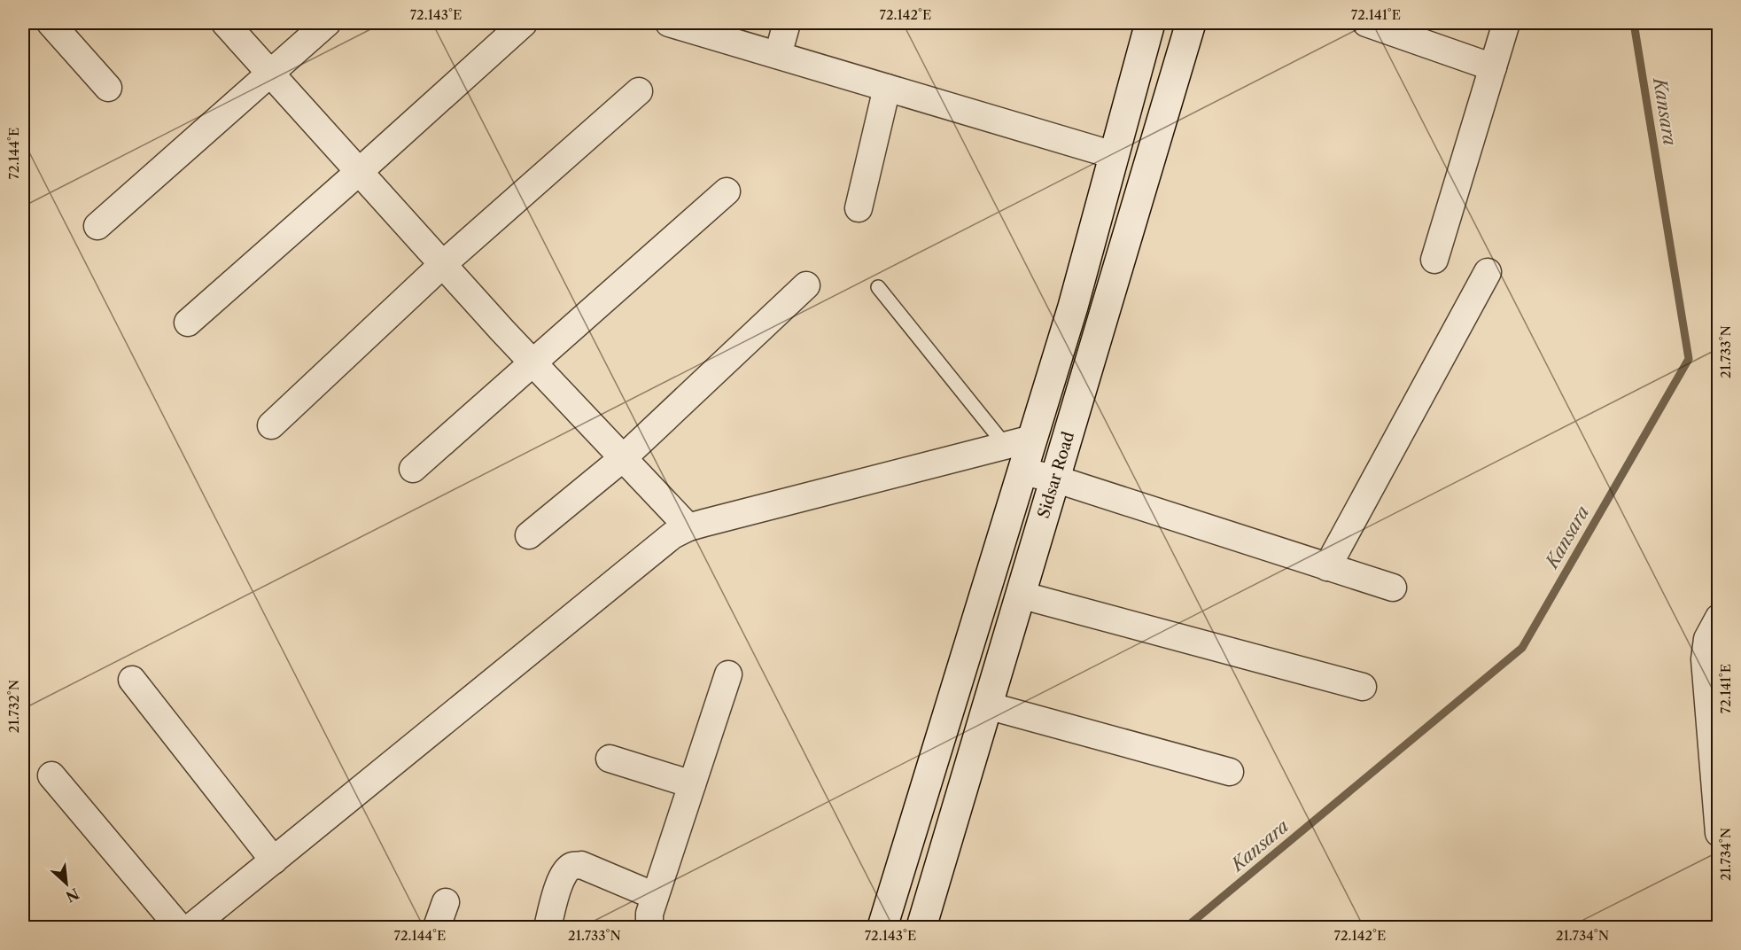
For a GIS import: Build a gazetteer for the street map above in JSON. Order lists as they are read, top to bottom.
{
  "streets": {
    "main road": ["Sidsar Road"]
  },
  "water": ["Kansara"],
  "north": "bottom right",
  "coordinates": [
    "72.143°E",
    "72.142°E",
    "72.141°E",
    "72.144°E",
    "21.733°N",
    "21.732°N",
    "21.734°N"
  ]
}
